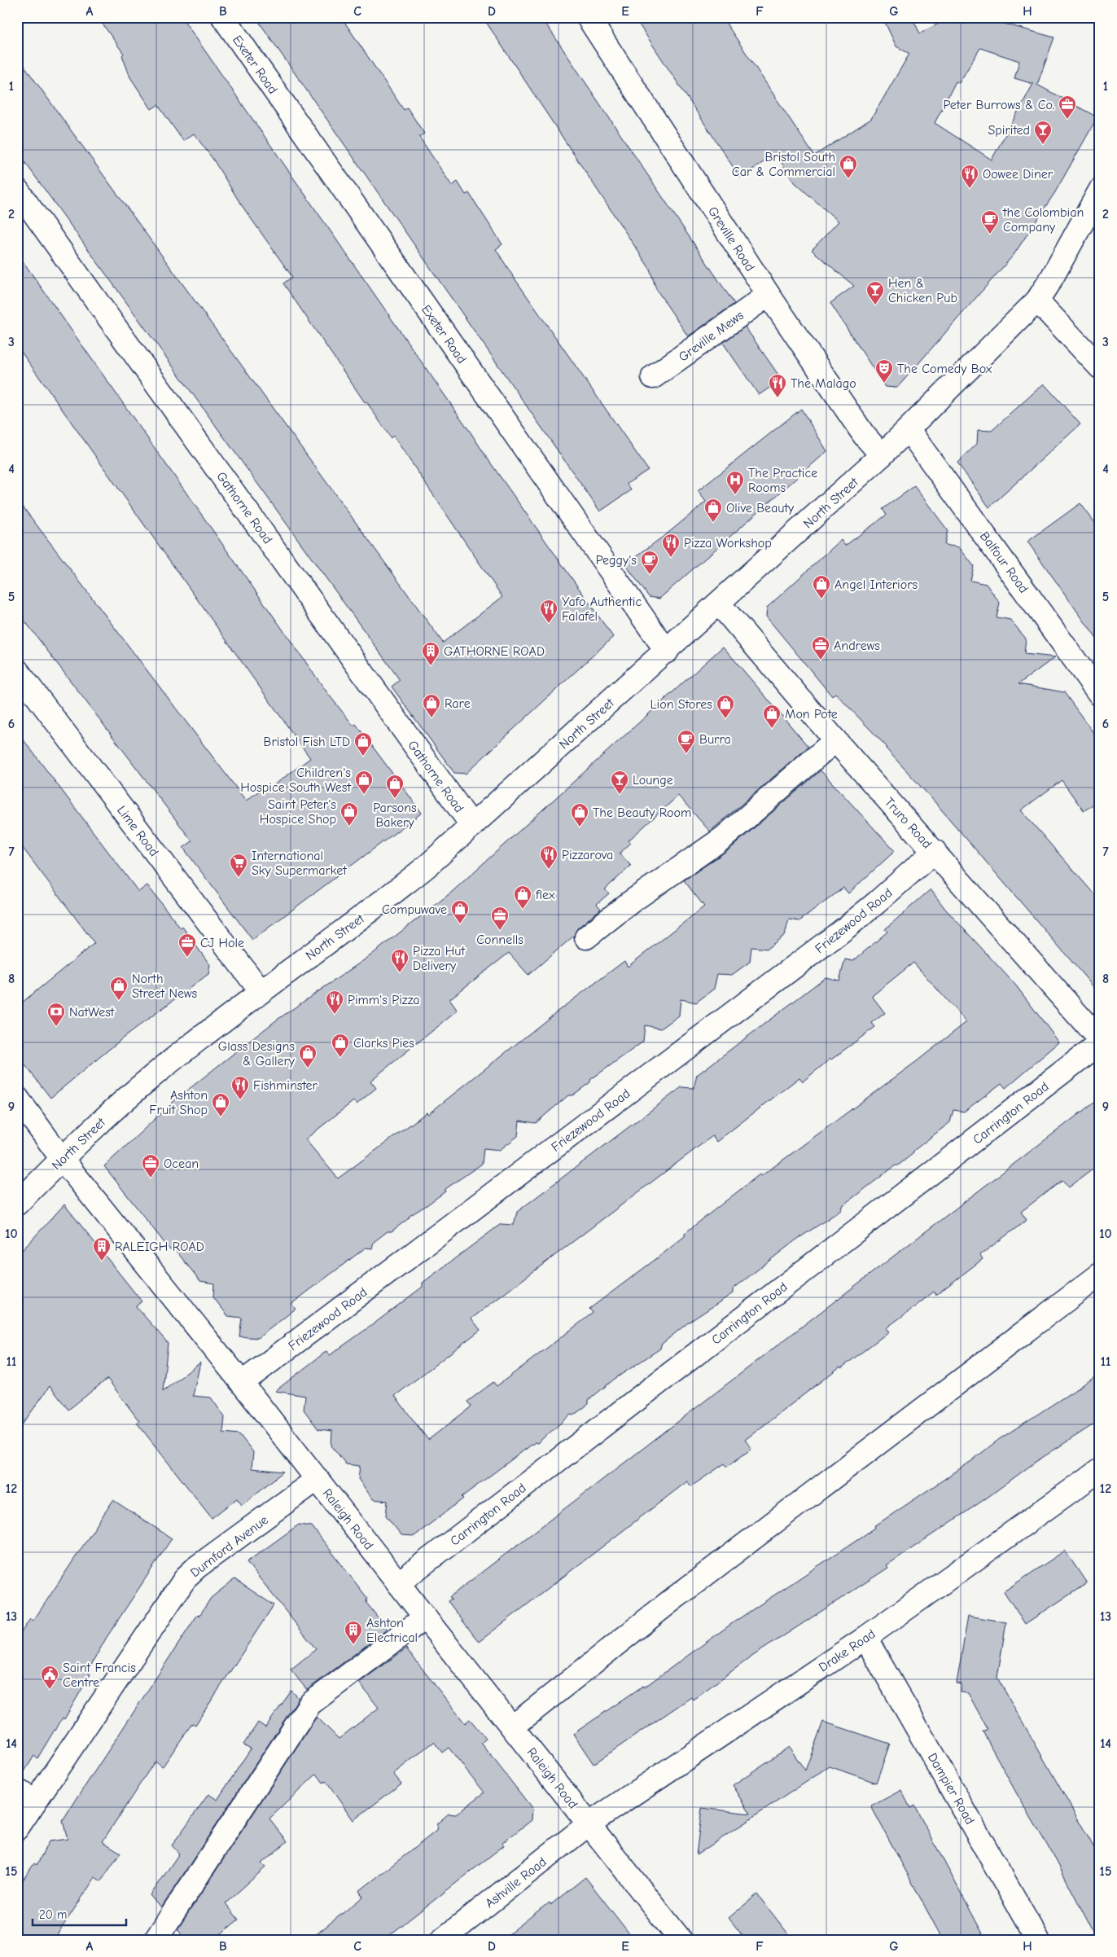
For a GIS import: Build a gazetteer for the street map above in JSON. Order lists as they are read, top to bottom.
{
  "streets": {
    "street": [
      "Exeter Road",
      "Greville Road",
      "Greville Mews",
      "North Street",
      "Gathorne Road",
      "Balfour Road",
      "Truro Road",
      "Lime Road",
      "Friezewood Road",
      "Carrington Road",
      "Raleigh Road",
      "Durnford Avenue",
      "Drake Road",
      "Dampier Road",
      "Ashville Road"
    ]
  },
  "crossings": [
    ["Exeter Road", "North Street"],
    ["Greville Road", "Greville Mews"],
    ["Greville Road", "North Street"],
    ["North Street", "Gathorne Road"],
    ["North Street", "Balfour Road"],
    ["North Street", "Truro Road"],
    ["North Street", "Lime Road"],
    ["North Street", "Raleigh Road"],
    ["Truro Road", "Friezewood Road"],
    ["Friezewood Road", "Raleigh Road"],
    ["Carrington Road", "Raleigh Road"],
    ["Raleigh Road", "Durnford Avenue"],
    ["Raleigh Road", "Drake Road"],
    ["Raleigh Road", "Ashville Road"],
    ["Drake Road", "Dampier Road"],
    ["Drake Road", "Ashville Road"]
  ],
  "places": {
    "office": [
      "Peter Burrows & Co.",
      "Andrews",
      "Connells",
      "CJ Hole",
      "Ocean"
    ],
    "bar": ["Spirited", "Hen & Chicken Pub", "Lounge"],
    "shop": [
      "Bristol South Car & Commercial",
      "Olive Beauty",
      "Angel Interiors",
      "Rare",
      "Lion Stores",
      "Mon Pote",
      "Bristol Fish LTD",
      "Children's Hospice South West",
      "Parsons Bakery",
      "Saint Peter's Hospice Shop",
      "The Beauty Room",
      "flex",
      "Compuwave",
      "North Street News",
      "Clarks Pies",
      "Glass Designs & Gallery",
      "Ashton Fruit Shop"
    ],
    "restaurant": [
      "Oowee Diner",
      "The Malago",
      "Pizza Workshop",
      "Yafo Authentic Falafel",
      "Pizzarova",
      "Pizza Hut Delivery",
      "Pimm's Pizza",
      "Fishminster"
    ],
    "cafe": ["the Colombian Company", "Peggy's", "Burra"],
    "theatre": ["The Comedy Box"],
    "hospital": ["The Practice Rooms"],
    "building": ["GATHORNE ROAD", "RALEIGH ROAD", "Ashton Electrical"],
    "supermarket": ["International Sky Supermarket"],
    "bank": ["NatWest"],
    "public building": ["Saint Francis Centre"]
  },
  "scale_bar": "20 m",
  "grid": {
    "columns": [
      "A",
      "B",
      "C",
      "D",
      "E",
      "F",
      "G",
      "H"
    ],
    "rows": [
      "1",
      "2",
      "3",
      "4",
      "5",
      "6",
      "7",
      "8",
      "9",
      "10",
      "11",
      "12",
      "13",
      "14",
      "15"
    ]
  }
}
